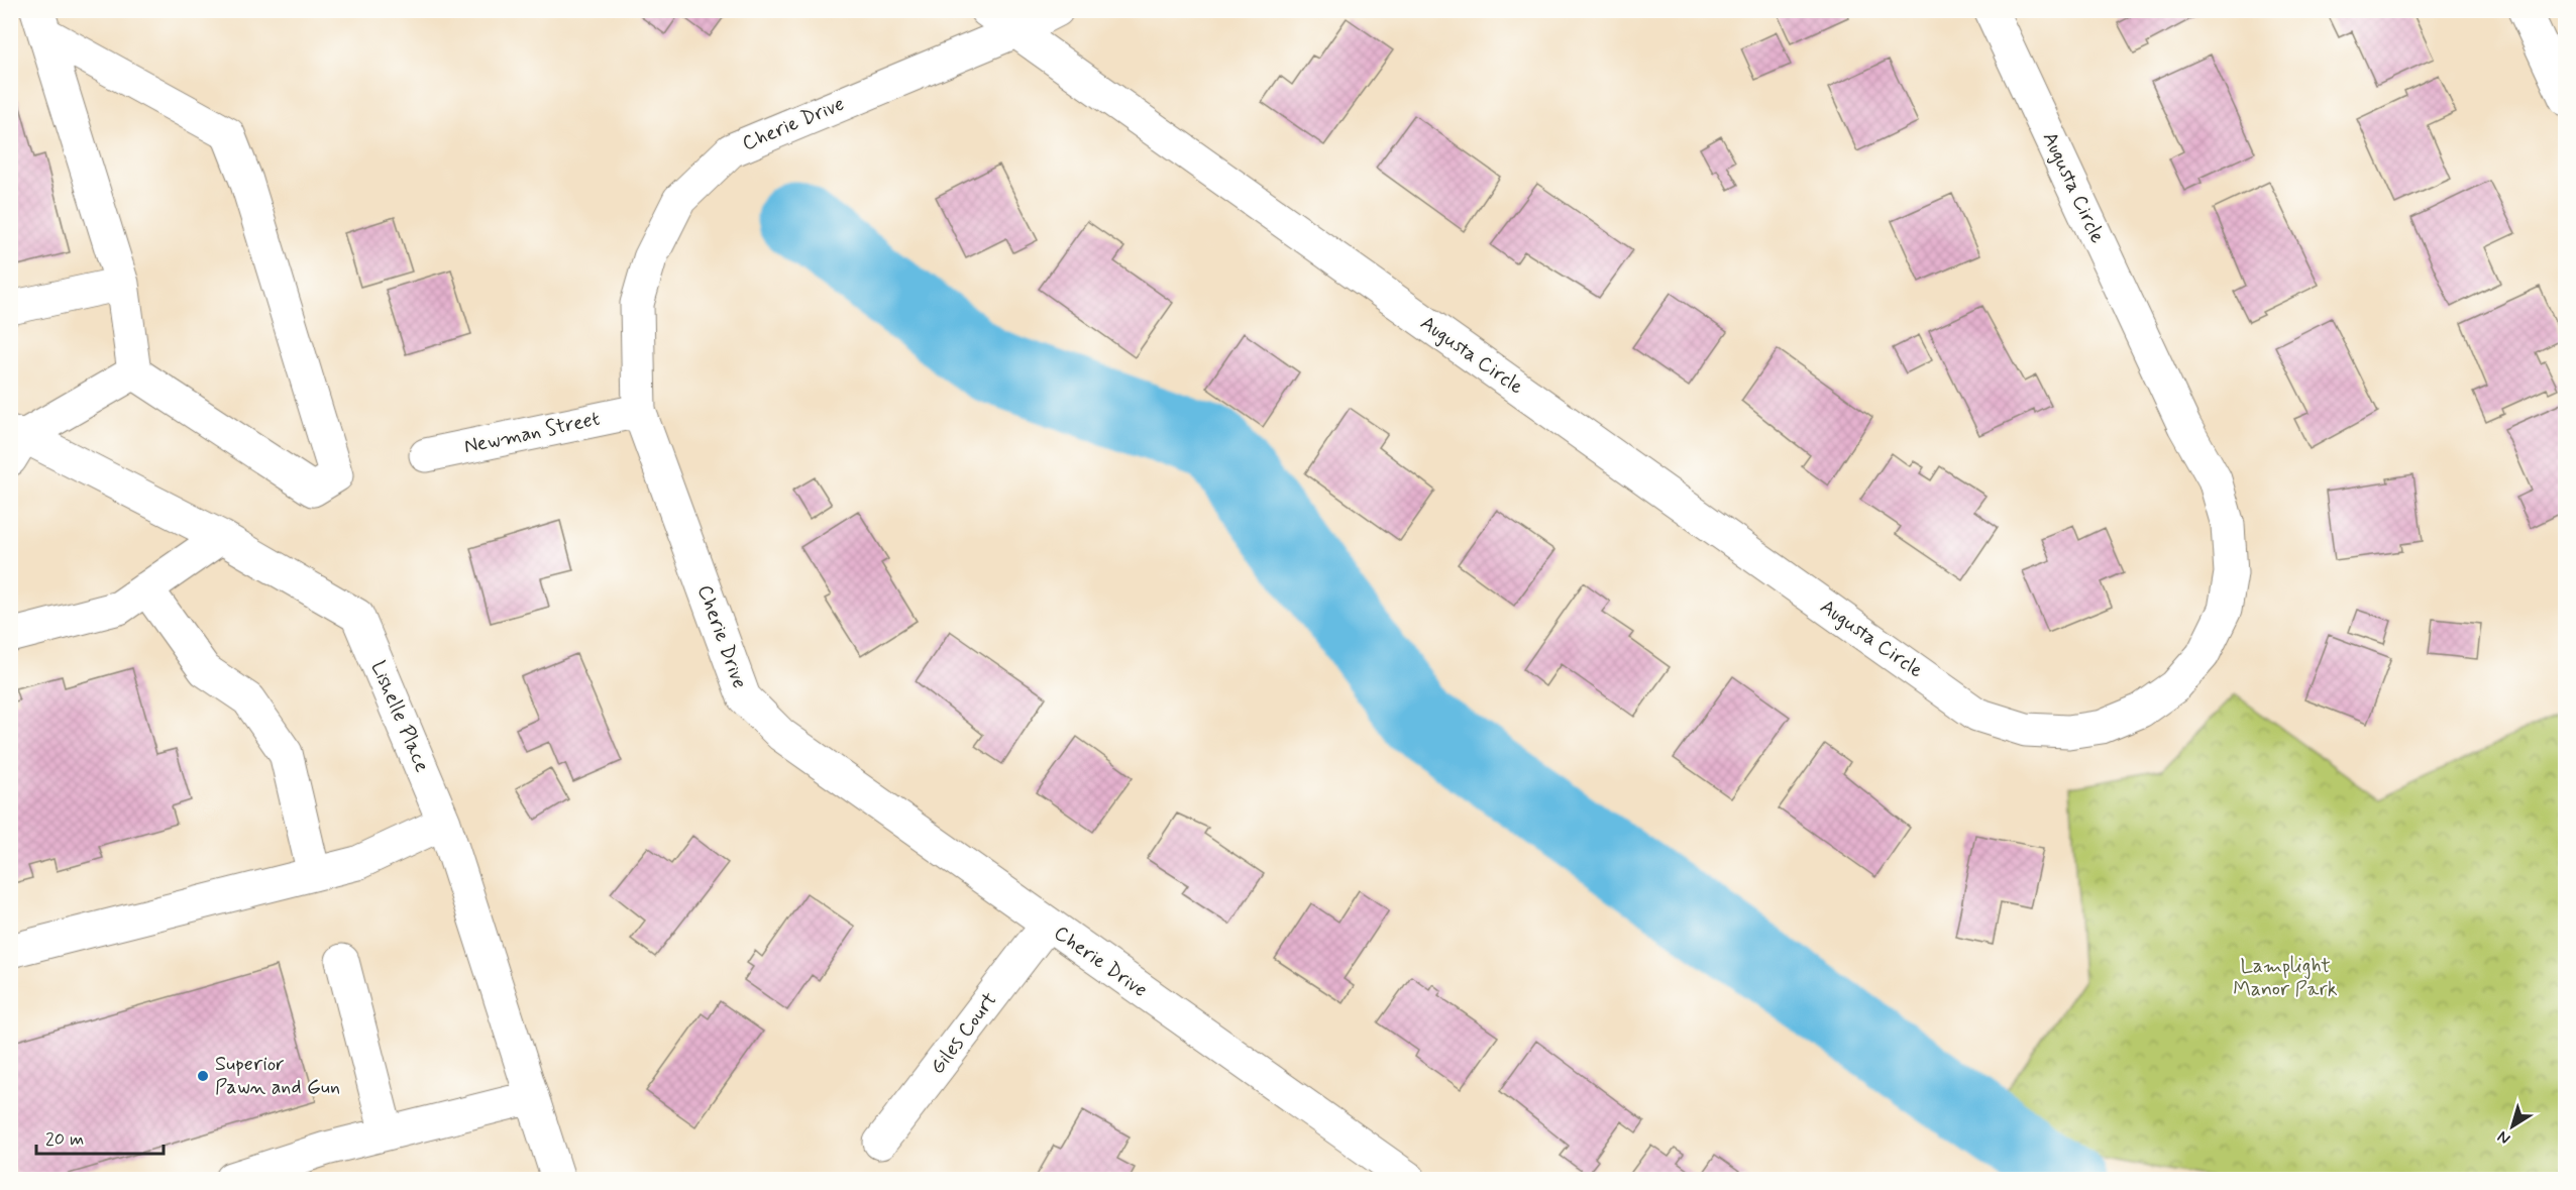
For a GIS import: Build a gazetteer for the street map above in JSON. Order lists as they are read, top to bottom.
{
  "streets": {
    "street": [
      "Cherie Drive",
      "Augusta Circle",
      "Newman Street",
      "Lishelle Place",
      "Giles Court"
    ]
  },
  "crossings": [
    ["Cherie Drive", "Augusta Circle"],
    ["Cherie Drive", "Newman Street"],
    ["Cherie Drive", "Giles Court"]
  ],
  "parks": ["Lamplight Manor Park"],
  "places": ["Superior Pawn and Gun"],
  "scale_bar": "20 m",
  "north": "bottom left"
}
